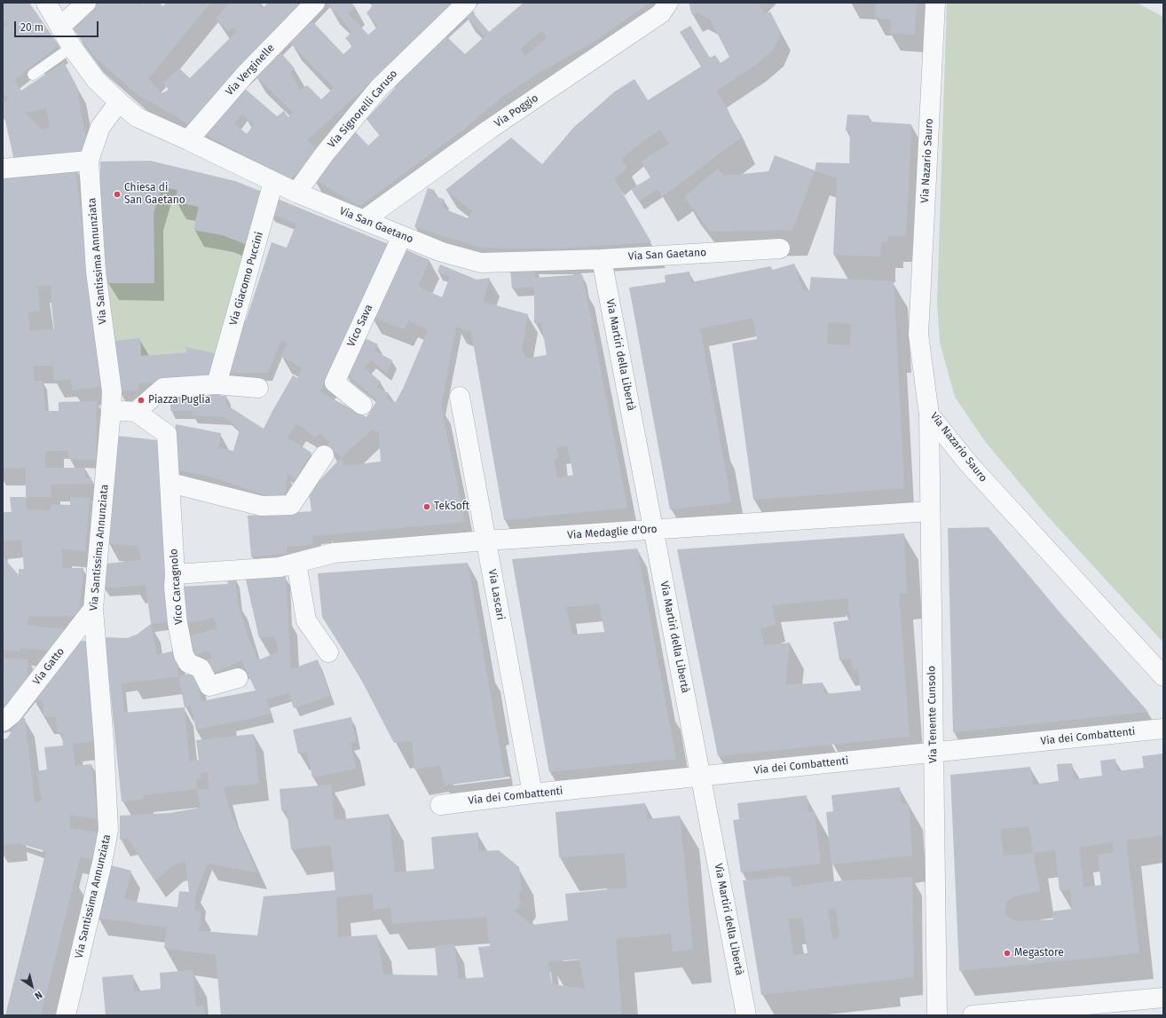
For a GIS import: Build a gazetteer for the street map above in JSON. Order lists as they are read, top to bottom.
{
  "streets": {
    "street": [
      "Via Verginelle",
      "Via Signorelli Caruso",
      "Via Poggio",
      "Via Nazario Sauro",
      "Via San Gaetano",
      "Via Santissima Annunziata",
      "Via Giacomo Puccini",
      "Vico Sava",
      "Via Martiri della Libertà",
      "Via Medaglie d'Oro",
      "Vico Carcagnolo",
      "Via Lascari",
      "Via Gatto",
      "Via Tenente Cunsolo",
      "Via dei Combattenti"
    ]
  },
  "crossings": [
    ["Via Verginelle", "Via San Gaetano"],
    ["Via Signorelli Caruso", "Via San Gaetano"],
    ["Via Poggio", "Via San Gaetano"],
    ["Via Nazario Sauro", "Via Tenente Cunsolo"],
    ["Via San Gaetano", "Via Giacomo Puccini"],
    ["Via San Gaetano", "Vico Sava"],
    ["Via San Gaetano", "Via Martiri della Libertà"],
    ["Via Santissima Annunziata", "Via Gatto"],
    ["Via Martiri della Libertà", "Via Medaglie d'Oro"],
    ["Via Martiri della Libertà", "Via dei Combattenti"],
    ["Via Medaglie d'Oro", "Vico Carcagnolo"],
    ["Via Medaglie d'Oro", "Via Lascari"],
    ["Via Medaglie d'Oro", "Via Tenente Cunsolo"],
    ["Via Lascari", "Via dei Combattenti"],
    ["Via Tenente Cunsolo", "Via dei Combattenti"]
  ],
  "places": [
    "Chiesa di San Gaetano",
    "Piazza Puglia",
    "TekSoft",
    "Megastore"
  ],
  "scale_bar": "20 m",
  "north": "bottom right"
}
